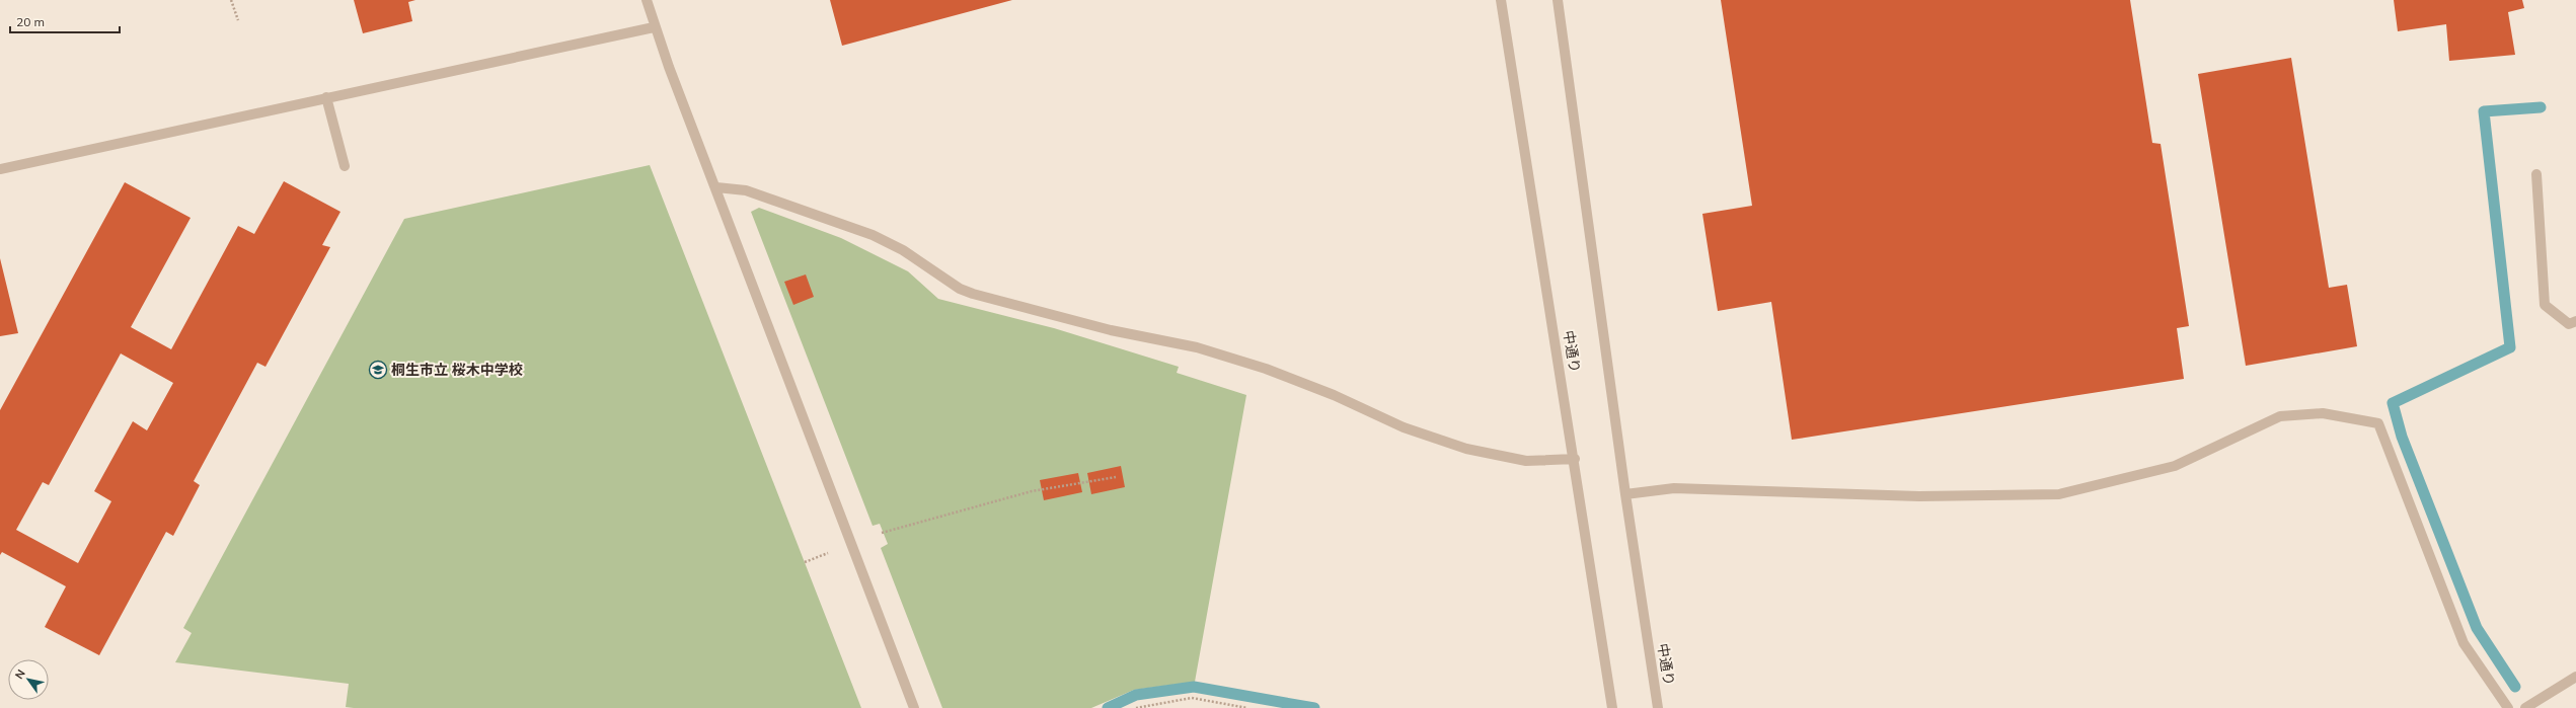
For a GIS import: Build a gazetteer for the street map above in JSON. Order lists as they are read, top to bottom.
{
  "streets": {
    "street": ["中通り"]
  },
  "places": {
    "school or university": ["桐生市立 桜木中学校"]
  },
  "scale_bar": "20 m",
  "north": "top left"
}
